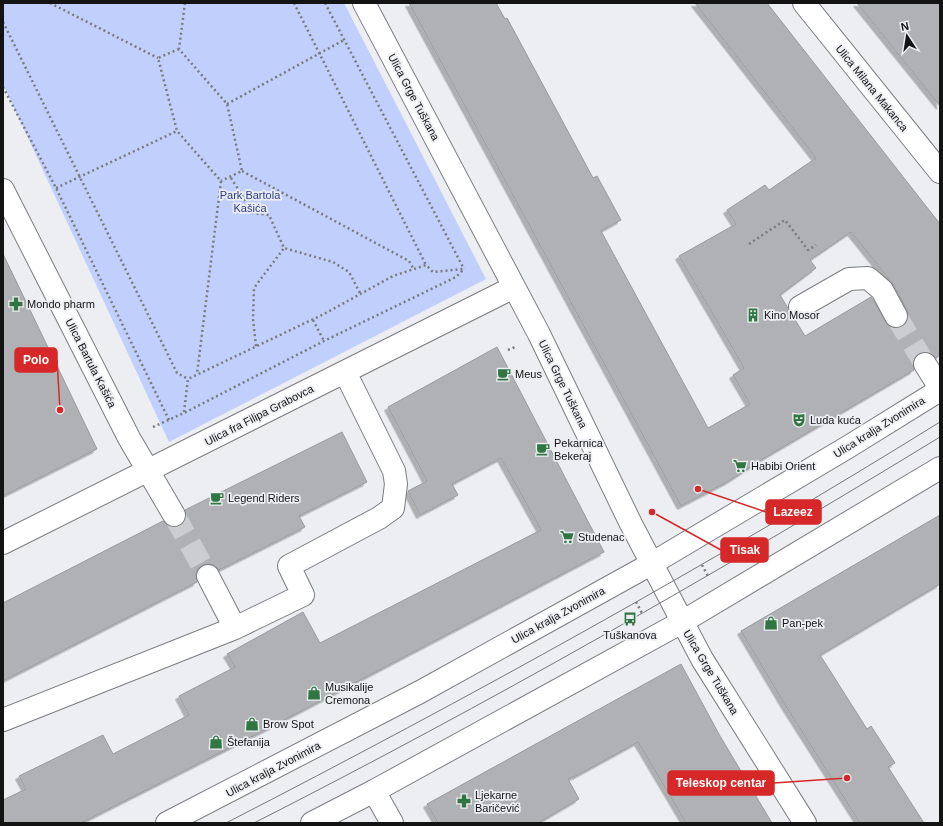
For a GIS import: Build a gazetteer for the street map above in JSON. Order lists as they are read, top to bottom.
{
  "streets": {
    "street": [
      "Ulica Milana Makanca",
      "Ulica Grge Tuškana",
      "Ulica Bartula Kašića",
      "Ulica fra Filipa Grabovca",
      "Ulica kralja Zvonimira"
    ]
  },
  "crossings": [
    ["Ulica Grge Tuškana", "Ulica fra Filipa Grabovca"],
    ["Ulica Grge Tuškana", "Ulica kralja Zvonimira"],
    ["Ulica Bartula Kašića", "Ulica fra Filipa Grabovca"]
  ],
  "parks": ["Park Bartola Kašića"],
  "places": {
    "pharmacy": ["Mondo pharm", "Ljekarne Baričević"],
    "building": ["Kino Mosor"],
    "cafe": ["Meus", "Pekarnica Bekeraj", "Legend Riders"],
    "other": [
      "Polo",
      "Lazeez",
      "Tisak",
      "Teleskop centar"
    ],
    "theatre": ["Luda kuća"],
    "supermarket": ["Habibi Orient", "Studenac"],
    "bus stop": ["Tuškanova"],
    "shop": [
      "Pan-pek",
      "Musikalije Cremona",
      "Brow Spot",
      "Štefanija"
    ]
  },
  "north": "top"
}
